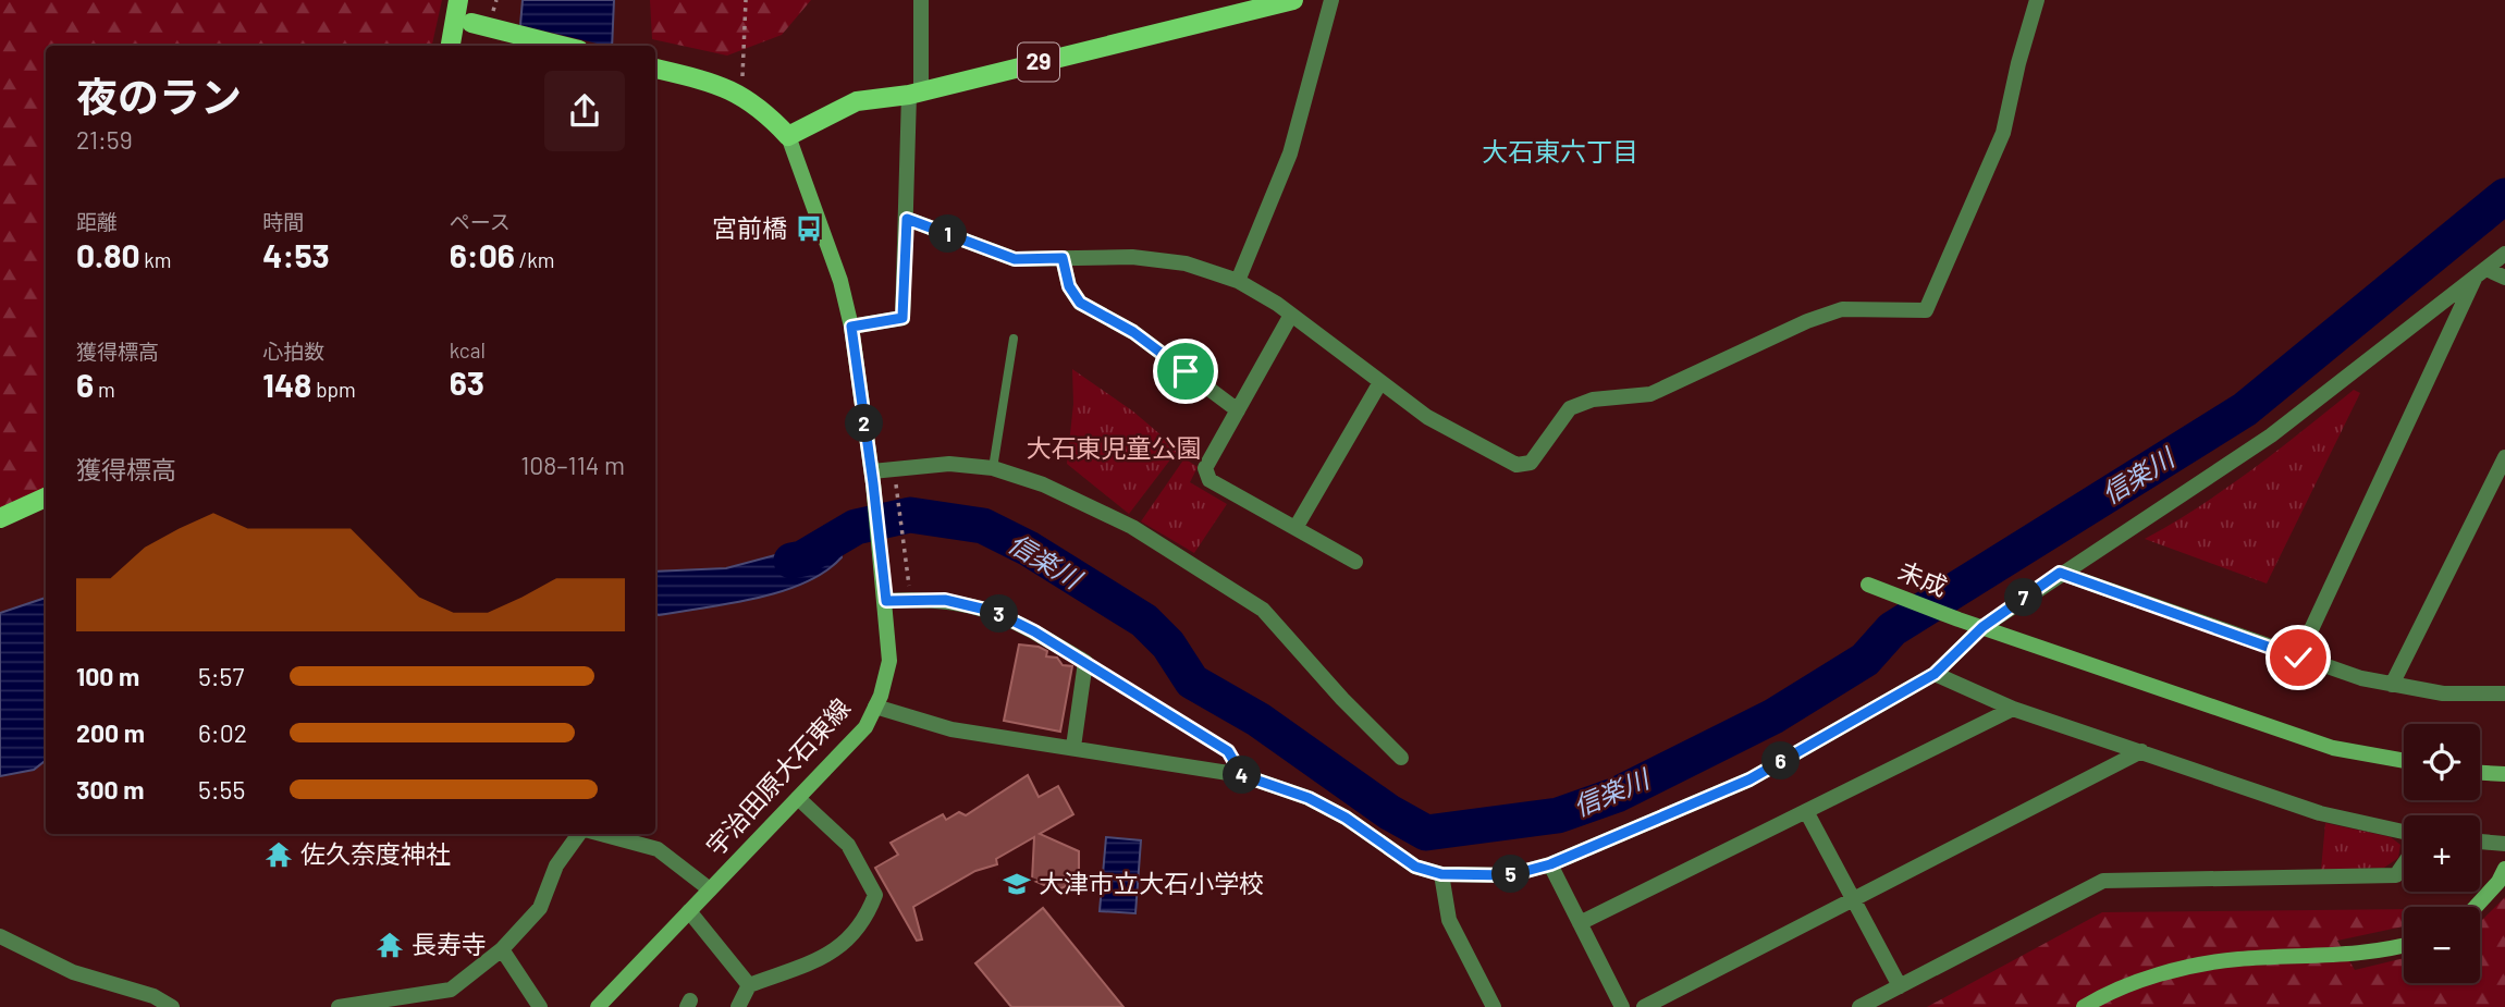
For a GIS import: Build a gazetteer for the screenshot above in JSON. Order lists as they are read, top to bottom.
{
  "streets": {
    "main road": ["29"],
    "street": ["未成", "宇治田原大石東線"]
  },
  "crossings": [
    ["29", "宇治田原大石東線"]
  ],
  "districts": ["大石東六丁目"],
  "water": ["信楽川"],
  "parks": ["大石東児童公園"],
  "places": {
    "bus stop": ["宮前橋"],
    "temple": ["佐久奈度神社", "長寿寺"],
    "school or university": ["大津市立大石小学校"]
  },
  "page": {
    "heading": ["夜のラン", "21:59"],
    "stats": [
      ["距離", "0.80 km"],
      ["時間", "4:53"],
      ["ペース", "6:06 /km"],
      ["獲得標高", "6 m"],
      ["心拍数", "148 bpm"],
      ["kcal", "63"]
    ],
    "pins": [
      "1",
      "2",
      "7",
      "3",
      "6",
      "4",
      "5"
    ],
    "chart": ["獲得標高", "108–114 m"],
    "list": [
      {
        "name": "100 m",
        "note": "5:57"
      },
      {
        "name": "200 m",
        "note": "6:02"
      },
      {
        "name": "300 m",
        "note": "5:55"
      }
    ],
    "map_buttons": ["+", "−"]
  }
}
